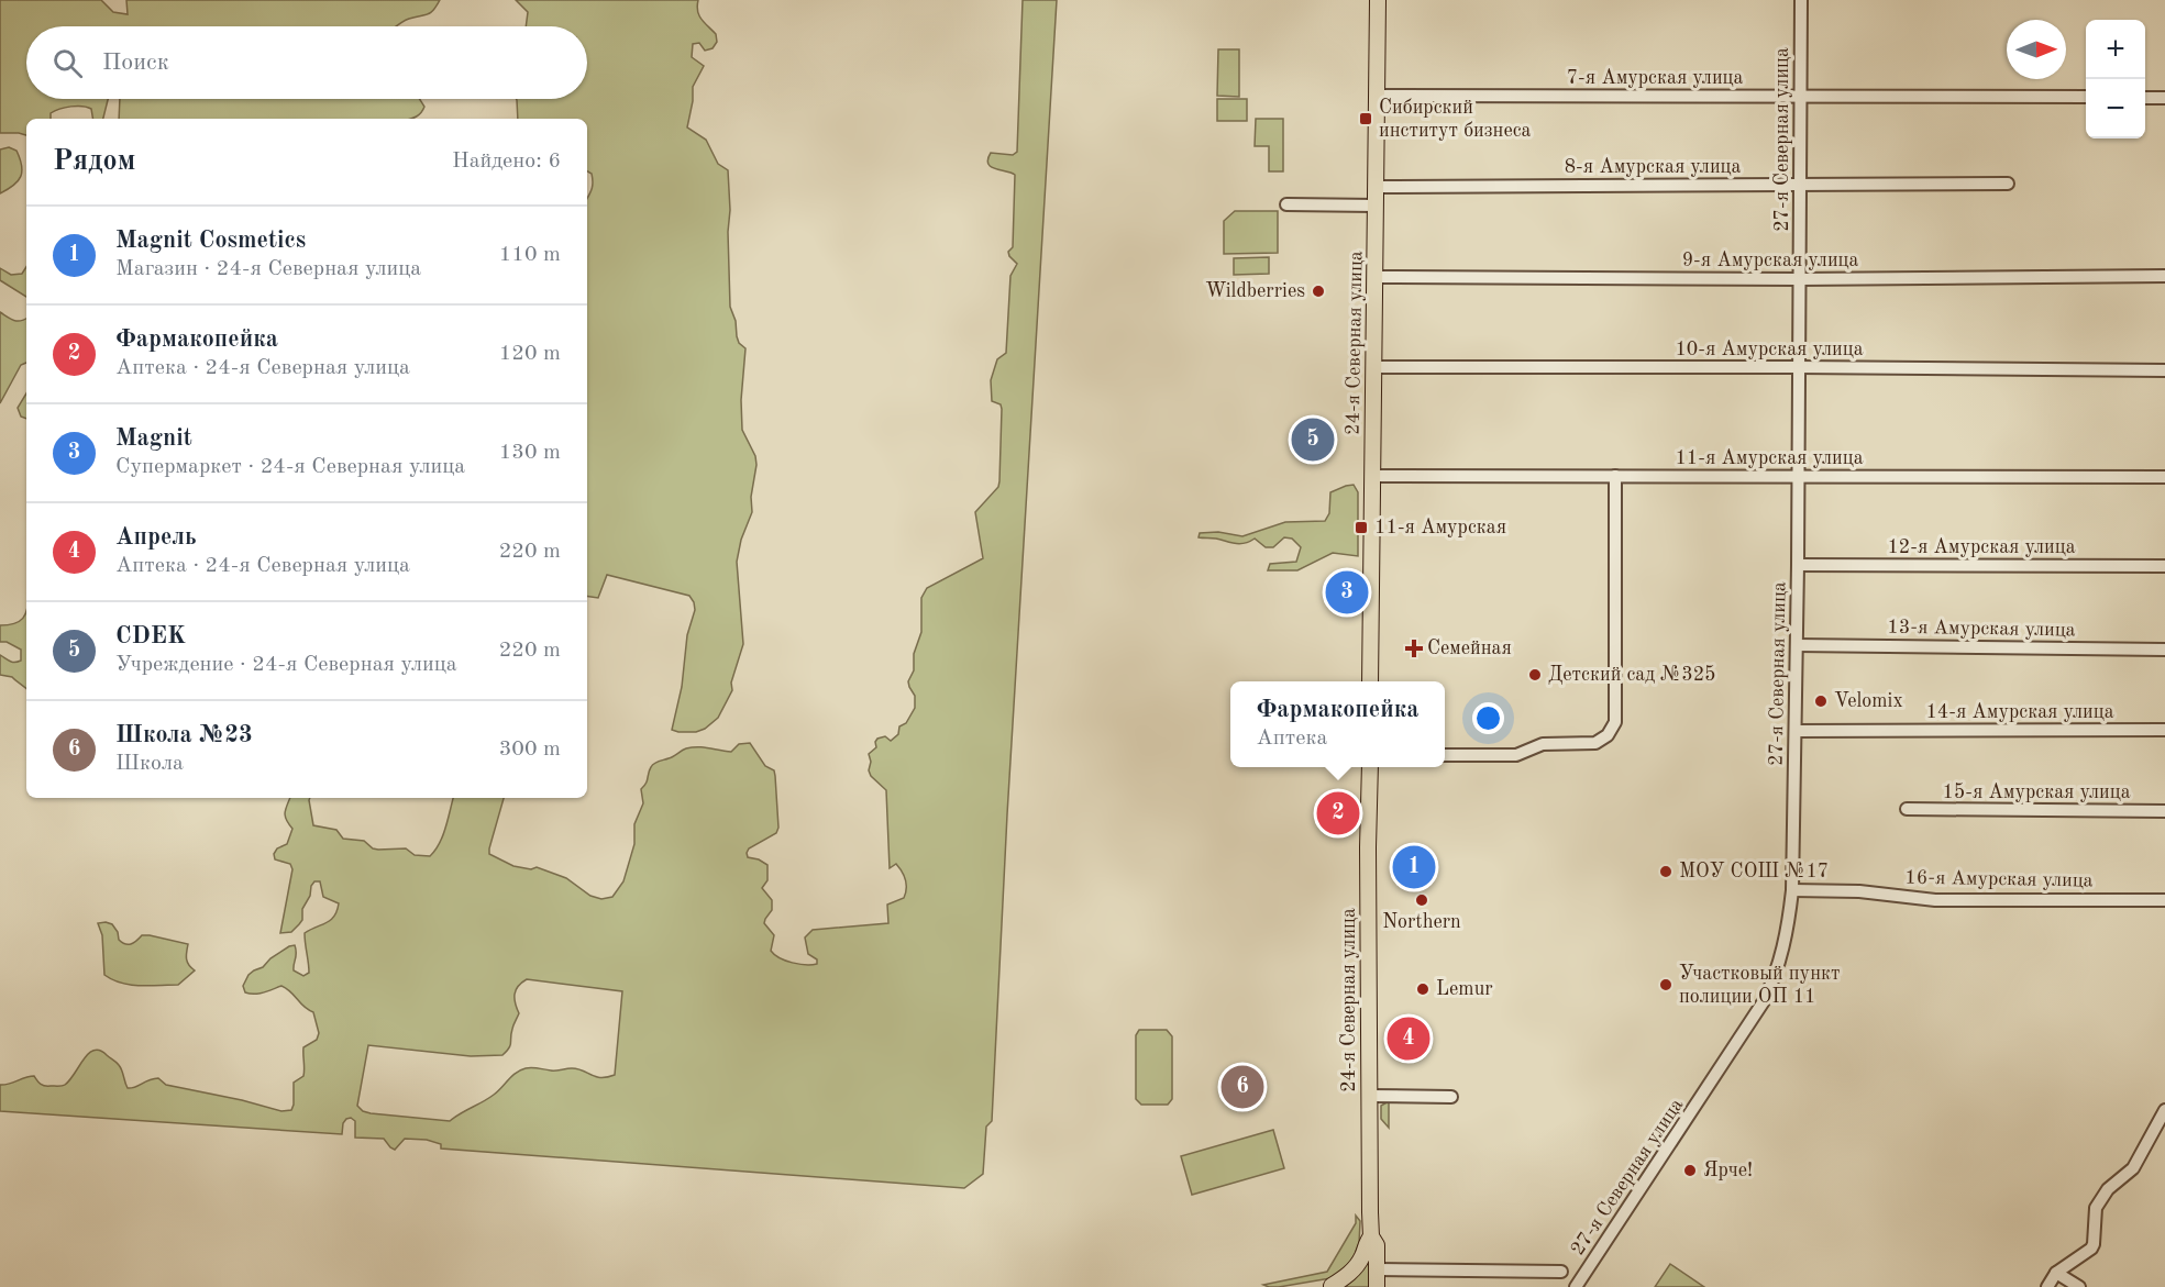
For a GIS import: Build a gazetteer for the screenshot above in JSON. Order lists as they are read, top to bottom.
{
  "streets": {
    "main road": ["24-я Северная улица"],
    "street": [
      "7-я Амурская улица",
      "27-я Северная улица",
      "8-я Амурская улица",
      "9-я Амурская улица",
      "10-я Амурская улица",
      "11-я Амурская улица",
      "12-я Амурская улица",
      "13-я Амурская улица",
      "14-я Амурская улица",
      "15-я Амурская улица",
      "16-я Амурская улица"
    ]
  },
  "crossings": [
    ["7-я Амурская улица", "27-я Северная улица"],
    ["7-я Амурская улица", "24-я Северная улица"],
    ["27-я Северная улица", "8-я Амурская улица"],
    ["27-я Северная улица", "9-я Амурская улица"],
    ["27-я Северная улица", "10-я Амурская улица"],
    ["27-я Северная улица", "11-я Амурская улица"],
    ["27-я Северная улица", "12-я Амурская улица"],
    ["27-я Северная улица", "13-я Амурская улица"],
    ["27-я Северная улица", "14-я Амурская улица"],
    ["27-я Северная улица", "16-я Амурская улица"],
    ["8-я Амурская улица", "24-я Северная улица"],
    ["9-я Амурская улица", "24-я Северная улица"],
    ["24-я Северная улица", "10-я Амурская улица"],
    ["24-я Северная улица", "11-я Амурская улица"]
  ],
  "places": {
    "transit": ["Сибирский институт бизнеса", "11-я Амурская"],
    "other": [
      "Wildberries",
      "Детский сад №325",
      "Velomix",
      "МОУ СОШ №17",
      "Northern",
      "Участковый пункт полиции ОП 11",
      "Lemur",
      "Ярче!"
    ],
    "health": ["Семейная"]
  },
  "north": "right",
  "page": {
    "map_buttons": ["+", "−"],
    "search": "Поиск",
    "heading": ["Рядом", "Найдено: 6"],
    "list": [
      {
        "mark": "1",
        "name": "Magnit Cosmetics",
        "note": "Магазин · 24-я Северная улица",
        "value": "110 m"
      },
      {
        "mark": "2",
        "name": "Фармакопейка",
        "note": "Аптека · 24-я Северная улица",
        "value": "120 m"
      },
      {
        "mark": "3",
        "name": "Magnit",
        "note": "Супермаркет · 24-я Северная улица",
        "value": "130 m"
      },
      {
        "mark": "4",
        "name": "Апрель",
        "note": "Аптека · 24-я Северная улица",
        "value": "220 m"
      },
      {
        "mark": "5",
        "name": "CDEK",
        "note": "Учреждение · 24-я Северная улица",
        "value": "220 m"
      },
      {
        "mark": "6",
        "name": "Школа №23",
        "note": "Школа",
        "value": "300 m"
      }
    ],
    "pins": [
      "5",
      "3",
      "2",
      "1",
      "4",
      "6"
    ],
    "popup": ["Фармакопейка", "Аптека"]
  }
}
